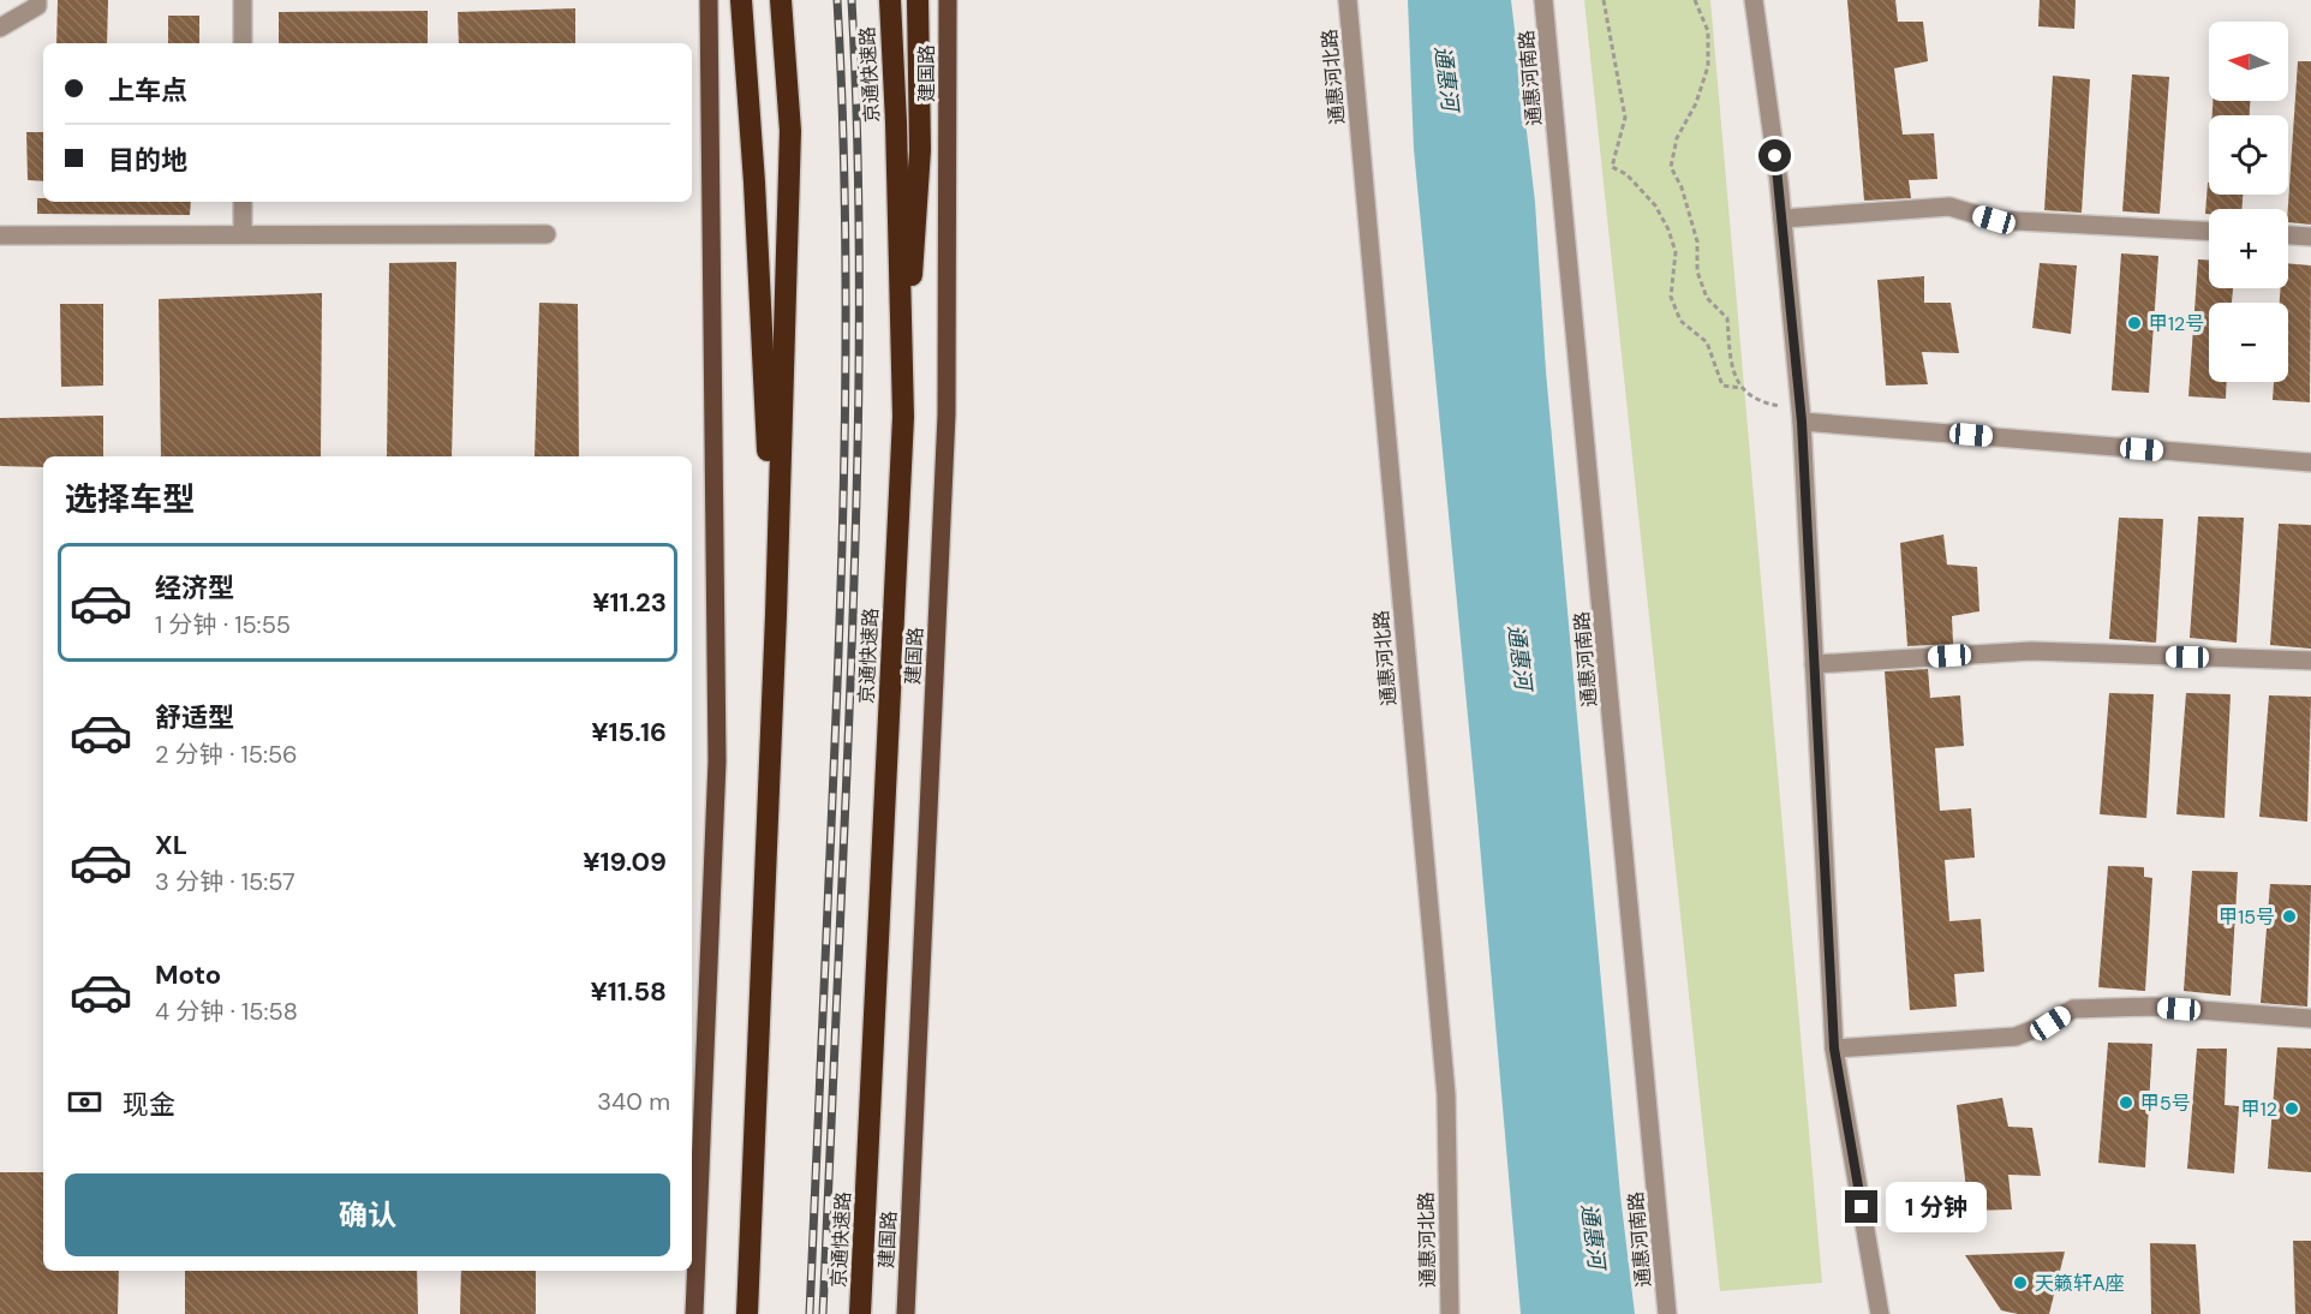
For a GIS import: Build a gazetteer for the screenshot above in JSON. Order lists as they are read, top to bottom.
{
  "streets": {
    "highway": ["京通快速路"],
    "main road": ["建国路"],
    "street": ["通惠河北路", "通惠河南路"]
  },
  "water": ["通惠河"],
  "places": [
    "甲12号",
    "甲15号",
    "甲5号",
    "甲12",
    "天籁轩A座"
  ],
  "north": "left",
  "page": {
    "map_buttons": ["+", "−"],
    "banner": ["上车点", "目的地"],
    "heading": "选择车型",
    "list": [
      {
        "name": "经济型",
        "note": "1 分钟 · 15:55",
        "value": "¥11.23"
      },
      {
        "name": "舒适型",
        "note": "2 分钟 · 15:56",
        "value": "¥15.16"
      },
      {
        "name": "XL",
        "note": "3 分钟 · 15:57",
        "value": "¥19.09"
      },
      {
        "name": "Moto",
        "note": "4 分钟 · 15:58",
        "value": "¥11.58"
      }
    ],
    "pay": ["现金", "340 m"],
    "buttons": "确认",
    "bubble": "1 分钟"
  }
}
